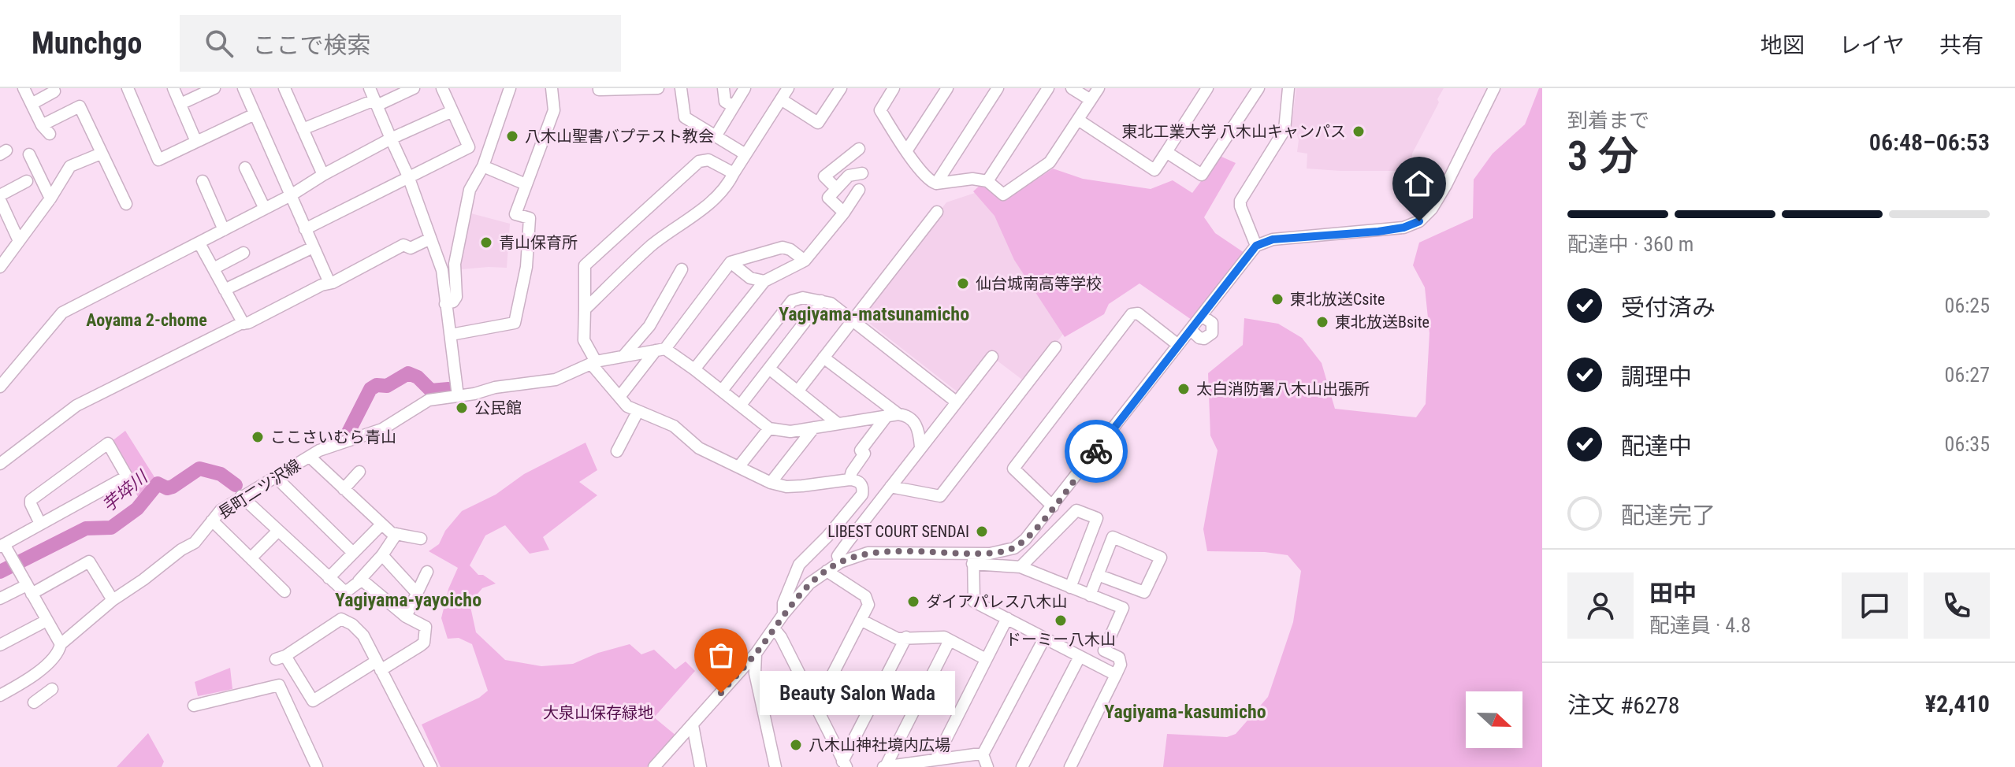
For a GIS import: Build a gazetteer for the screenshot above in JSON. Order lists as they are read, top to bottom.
{
  "streets": {
    "street": ["長町二ツ沢線"]
  },
  "districts": [
    "Yagiyama-matsunamicho",
    "Aoyama 2-chome",
    "Yagiyama-yayoicho",
    "Yagiyama-kasumicho"
  ],
  "water": ["芋埣川"],
  "parks": ["大泉山保存緑地"],
  "places": [
    "東北工業大学 八木山キャンパス",
    "八木山聖書バプテスト教会",
    "青山保育所",
    "仙台城南高等学校",
    "東北放送Csite",
    "東北放送Bsite",
    "太白消防署八木山出張所",
    "公民館",
    "ここさいむら青山",
    "LIBEST COURT SENDAI",
    "ダイアパレス八木山",
    "ドーミー八木山",
    "Beauty Salon Wada",
    "八木山神社境内広場"
  ],
  "north": "right",
  "page": {
    "header": "Munchgo",
    "search": "ここで検索",
    "nav": ["地図", "レイヤ", "共有"],
    "heading": ["3 分", "到着まで", "06:48–06:53"],
    "panel": [
      "田中",
      "配達員 · 4.8",
      "注文 #6278",
      "¥2,410"
    ],
    "bar": "配達中 · 360 m",
    "list": [
      ["受付済み", "06:25"],
      ["調理中", "06:27"],
      ["配達中", "06:35"],
      "配達完了"
    ],
    "bubble": "Beauty Salon Wada"
  }
}
